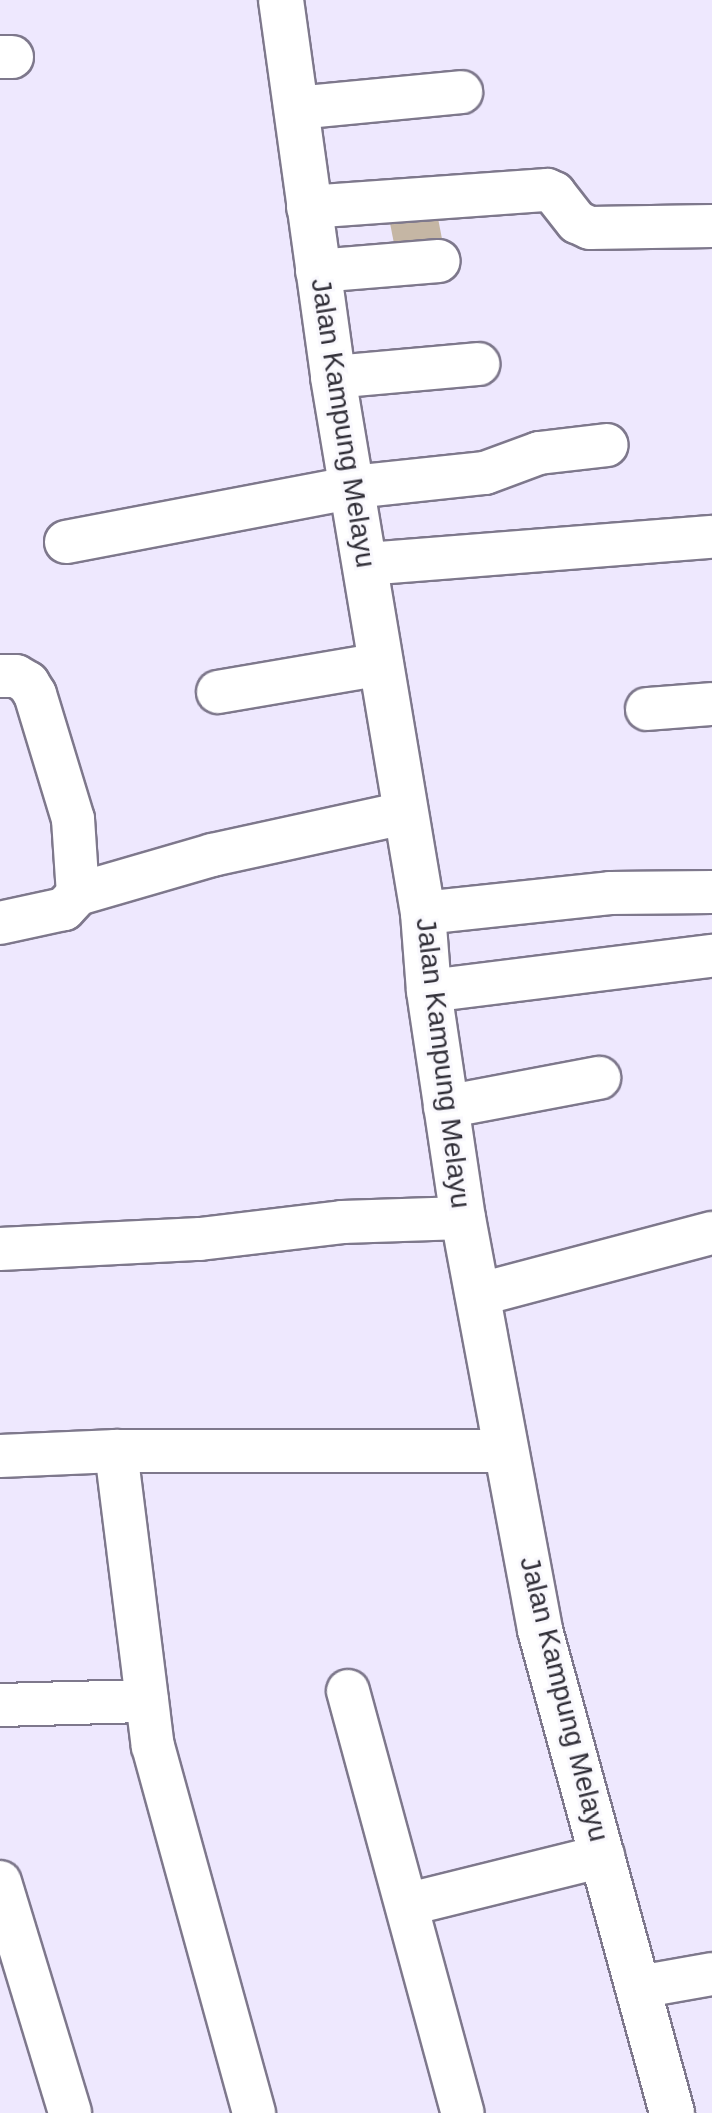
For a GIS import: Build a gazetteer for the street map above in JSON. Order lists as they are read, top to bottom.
{
  "streets": {
    "main road": ["Jalan Kampung Melayu"]
  }
}
